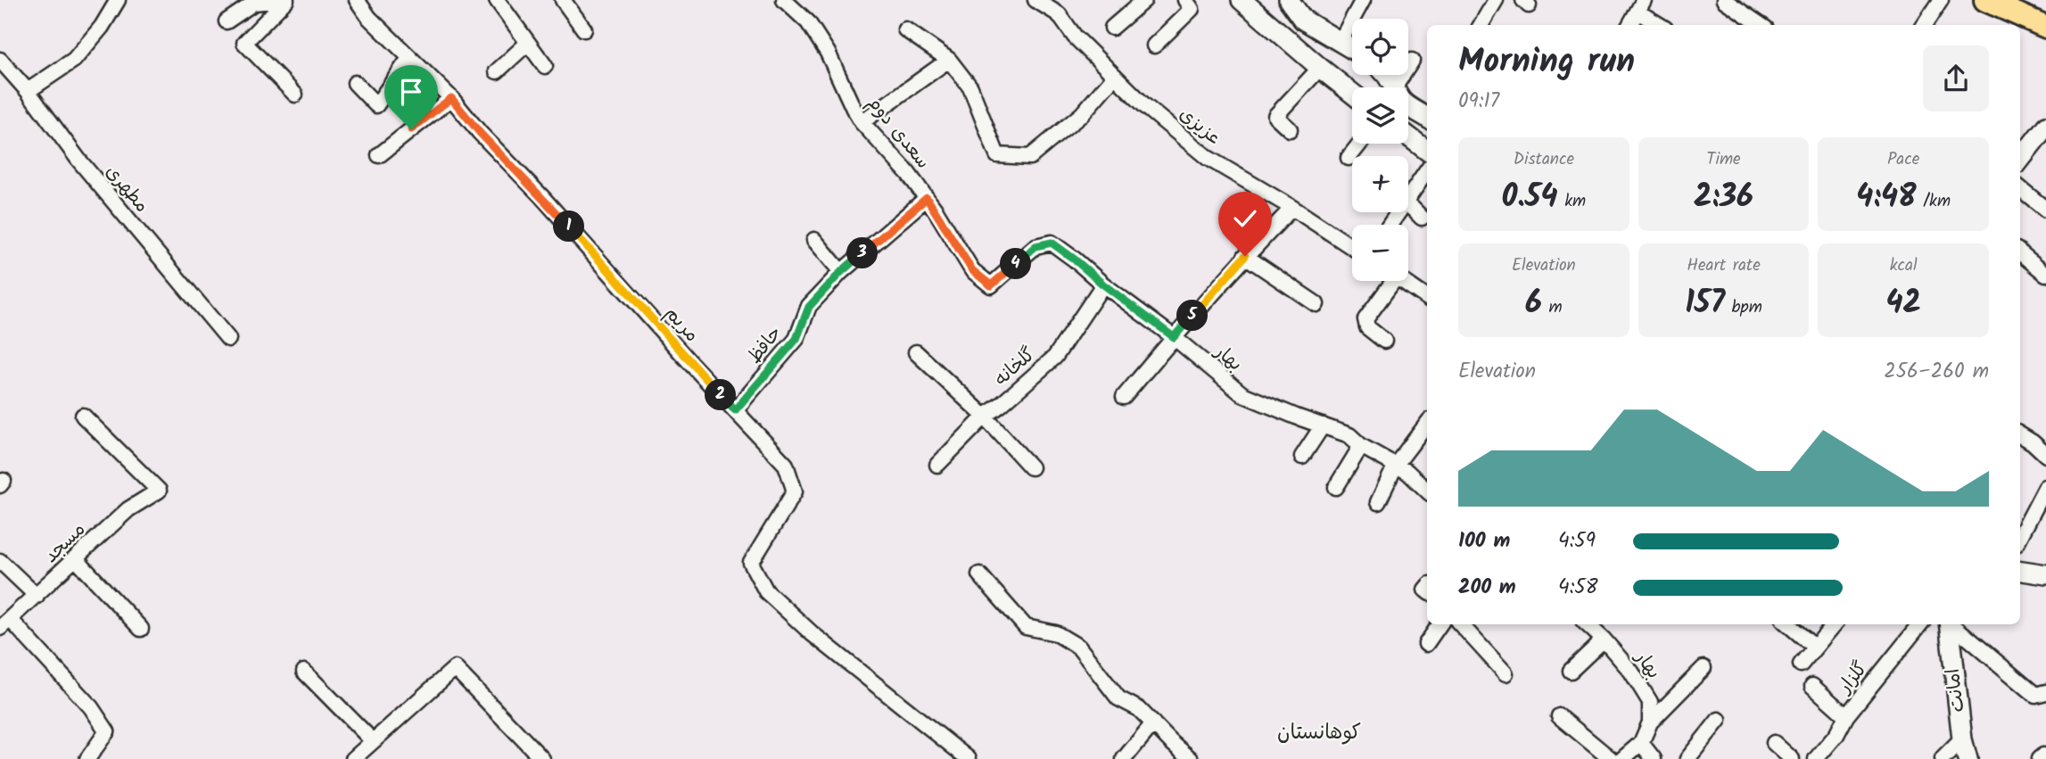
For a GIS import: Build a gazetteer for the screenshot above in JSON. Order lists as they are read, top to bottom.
{
  "streets": {
    "street": [
      "عزیزی",
      "سعدی دوم",
      "مطهری",
      "مریم",
      "حافظ",
      "بهار",
      "گلخانه",
      "مسجد",
      "گلزار",
      "امانت"
    ]
  },
  "crossings": [
    ["سعدی دوم", "حافظ"],
    ["سعدی دوم", "بهار"],
    ["مریم", "حافظ"],
    ["بهار", "گلخانه"]
  ],
  "districts": ["کوهانستان"],
  "page": {
    "map_buttons": ["+", "−"],
    "heading": ["Morning run", "09:17"],
    "stats": [
      ["Distance", "0.54 km"],
      ["Time", "2:36"],
      ["Pace", "4:48 /km"],
      ["Elevation", "6 m"],
      ["Heart rate", "157 bpm"],
      ["kcal", "42"]
    ],
    "pins": [
      "1",
      "3",
      "4",
      "5",
      "2"
    ],
    "chart": ["Elevation", "256–260 m"],
    "list": [
      {
        "name": "100 m",
        "note": "4:59"
      },
      {
        "name": "200 m",
        "note": "4:58"
      }
    ]
  }
}
